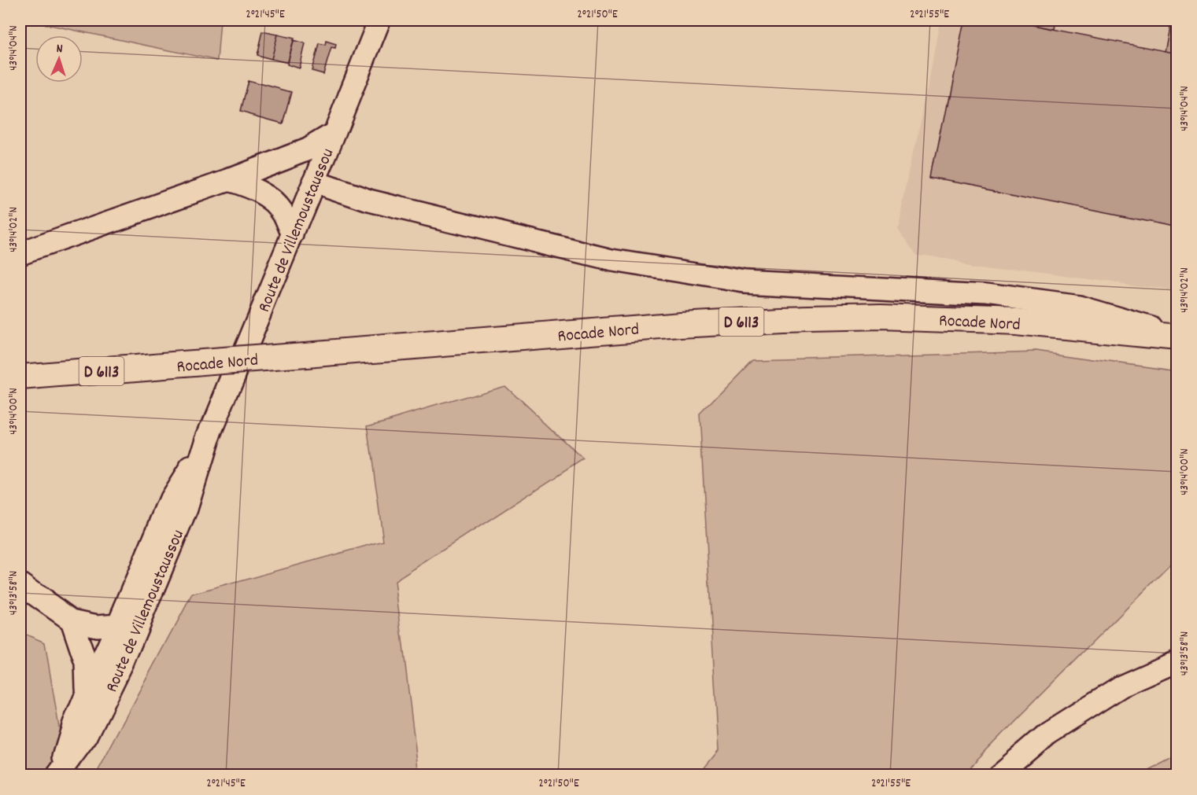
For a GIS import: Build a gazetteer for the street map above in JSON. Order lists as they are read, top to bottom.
{
  "streets": {
    "main road": ["Rocade Nord", "D 6113"],
    "street": ["Route de Villemoustaussou"]
  },
  "north": "top",
  "coordinates": [
    "2°21'45\"E",
    "2°21'50\"E",
    "2°21'55\"E",
    "43°14'04\"N",
    "43°14'02\"N",
    "43°14'00\"N",
    "43°13'58\"N"
  ]
}
